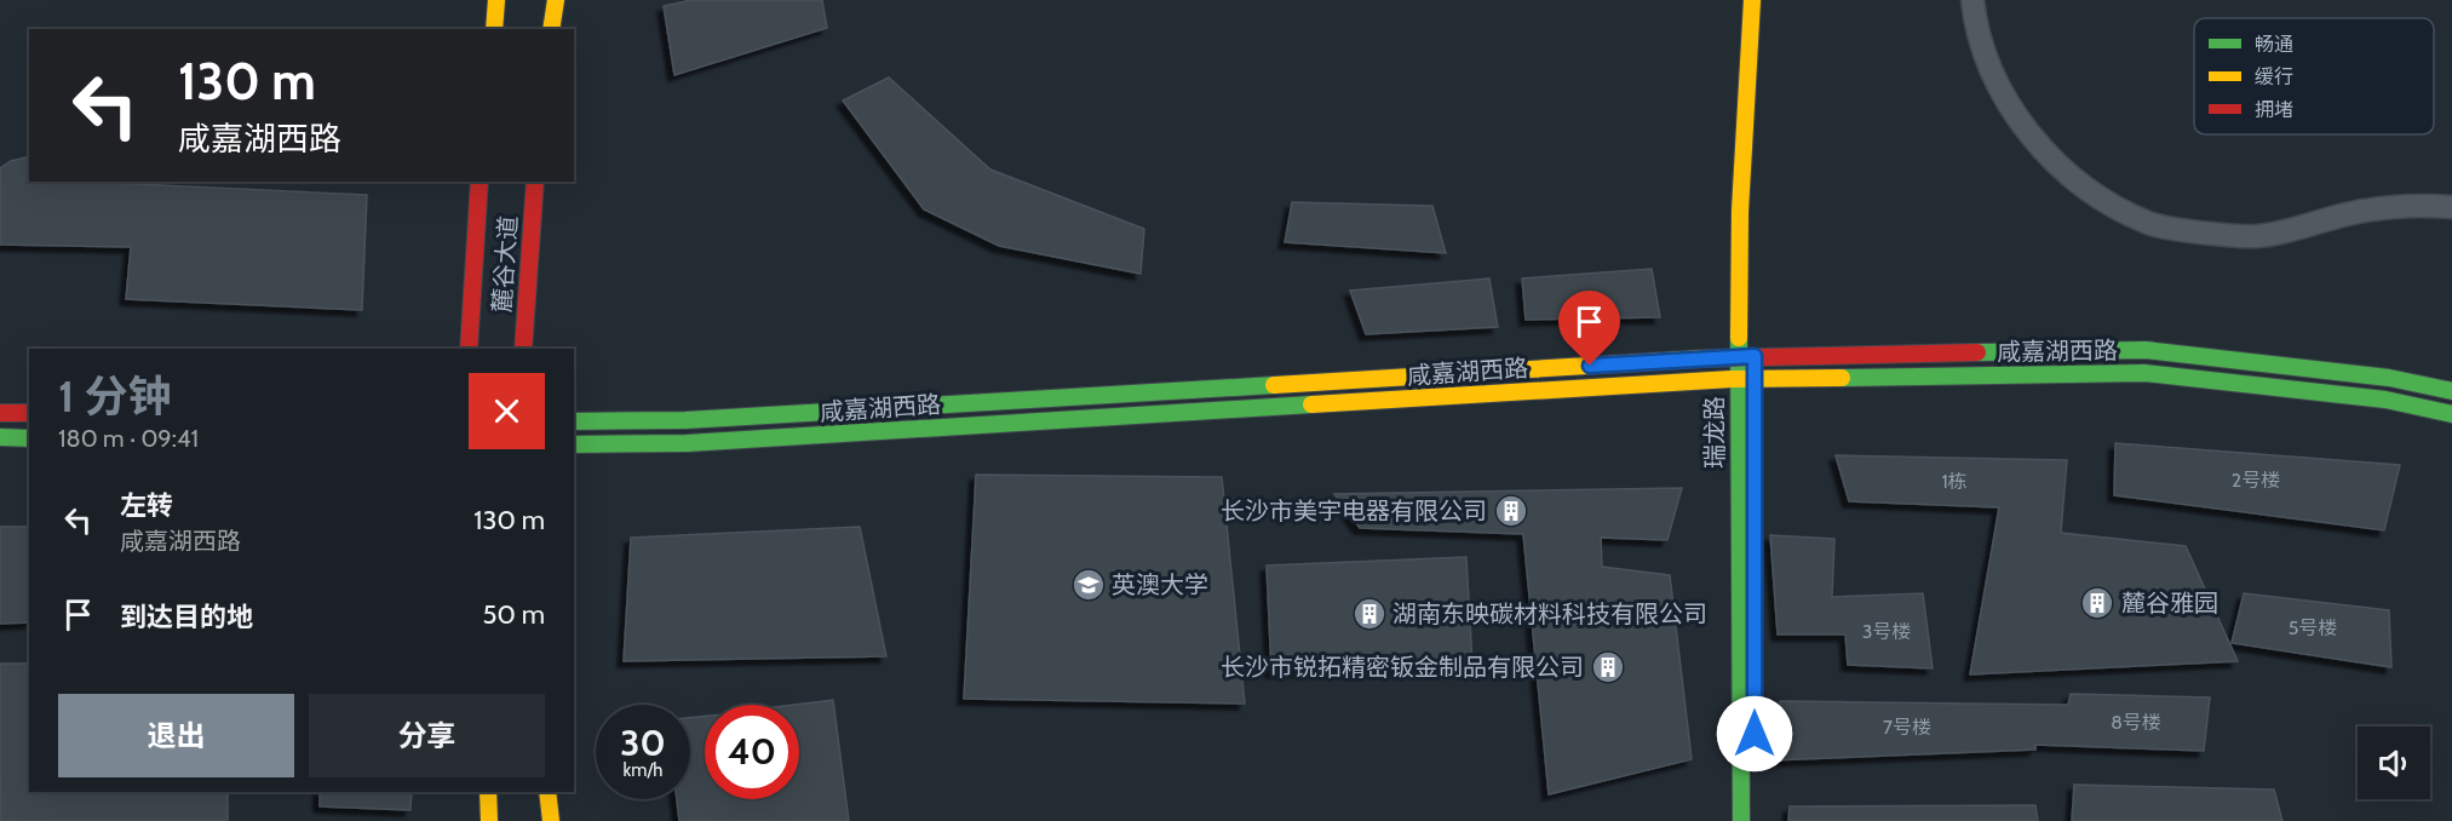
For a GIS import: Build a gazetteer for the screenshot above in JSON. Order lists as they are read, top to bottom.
{
  "streets": {
    "main road": ["麓谷大道", "咸嘉湖西路", "瑞龙路"]
  },
  "crossings": [
    ["咸嘉湖西路", "瑞龙路"]
  ],
  "places": {
    "building": [
      "长沙市美宇电器有限公司",
      "麓谷雅园",
      "湖南东映碳材料科技有限公司",
      "长沙市锐拓精密钣金制品有限公司"
    ],
    "school or university": ["英澳大学"]
  },
  "house_numbers": [
    "2号楼",
    "1栋",
    "5号楼",
    "3号楼",
    "8号楼",
    "7号楼"
  ],
  "legend": ["畅通", "缓行", "拥堵"],
  "page": {
    "turn": ["130 m", "咸嘉湖西路"],
    "heading": ["1 分钟", "180 m · 09:41"],
    "list": [
      {
        "name": "左转",
        "note": "咸嘉湖西路",
        "value": "130 m"
      },
      {
        "name": "到达目的地",
        "value": "50 m"
      }
    ],
    "buttons": ["退出", "分享"],
    "speed": "30 km/h",
    "limit": "40"
  }
}
